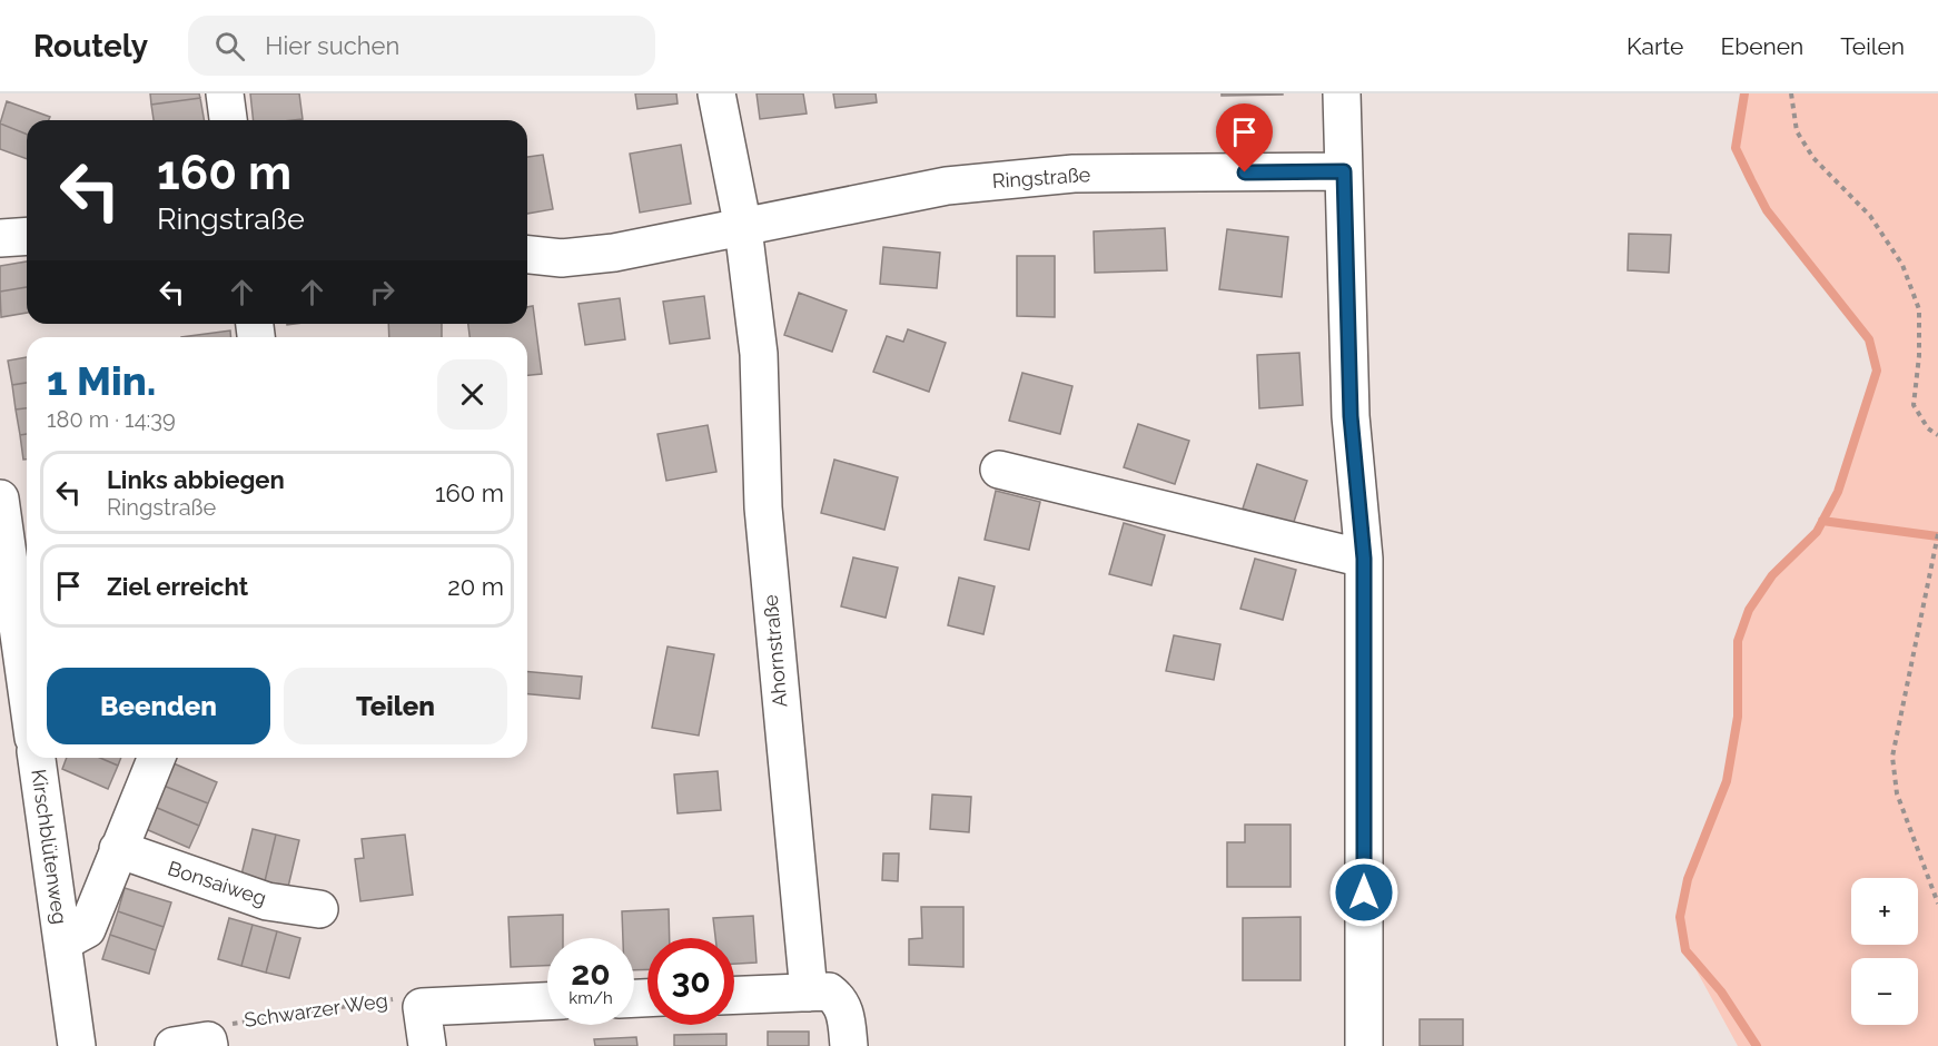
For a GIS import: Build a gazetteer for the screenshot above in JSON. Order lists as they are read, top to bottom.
{
  "streets": {
    "street": [
      "Ringstraße",
      "Ahornstraße",
      "Kirschblütenweg",
      "Bonsaiweg"
    ],
    "path": ["Schwarzer Weg"]
  },
  "crossings": [
    ["Ringstraße", "Ahornstraße"]
  ],
  "page": {
    "header": "Routely",
    "search": "Hier suchen",
    "nav": ["Karte", "Ebenen", "Teilen"],
    "turn": ["160 m", "Ringstraße"],
    "heading": ["1 Min.", "180 m · 14:39"],
    "list": [
      {
        "name": "Links abbiegen",
        "note": "Ringstraße",
        "value": "160 m"
      },
      {
        "name": "Ziel erreicht",
        "value": "20 m"
      }
    ],
    "buttons": ["Beenden", "Teilen"],
    "map_buttons": ["+", "−"],
    "speed": "20 km/h",
    "limit": "30"
  }
}
